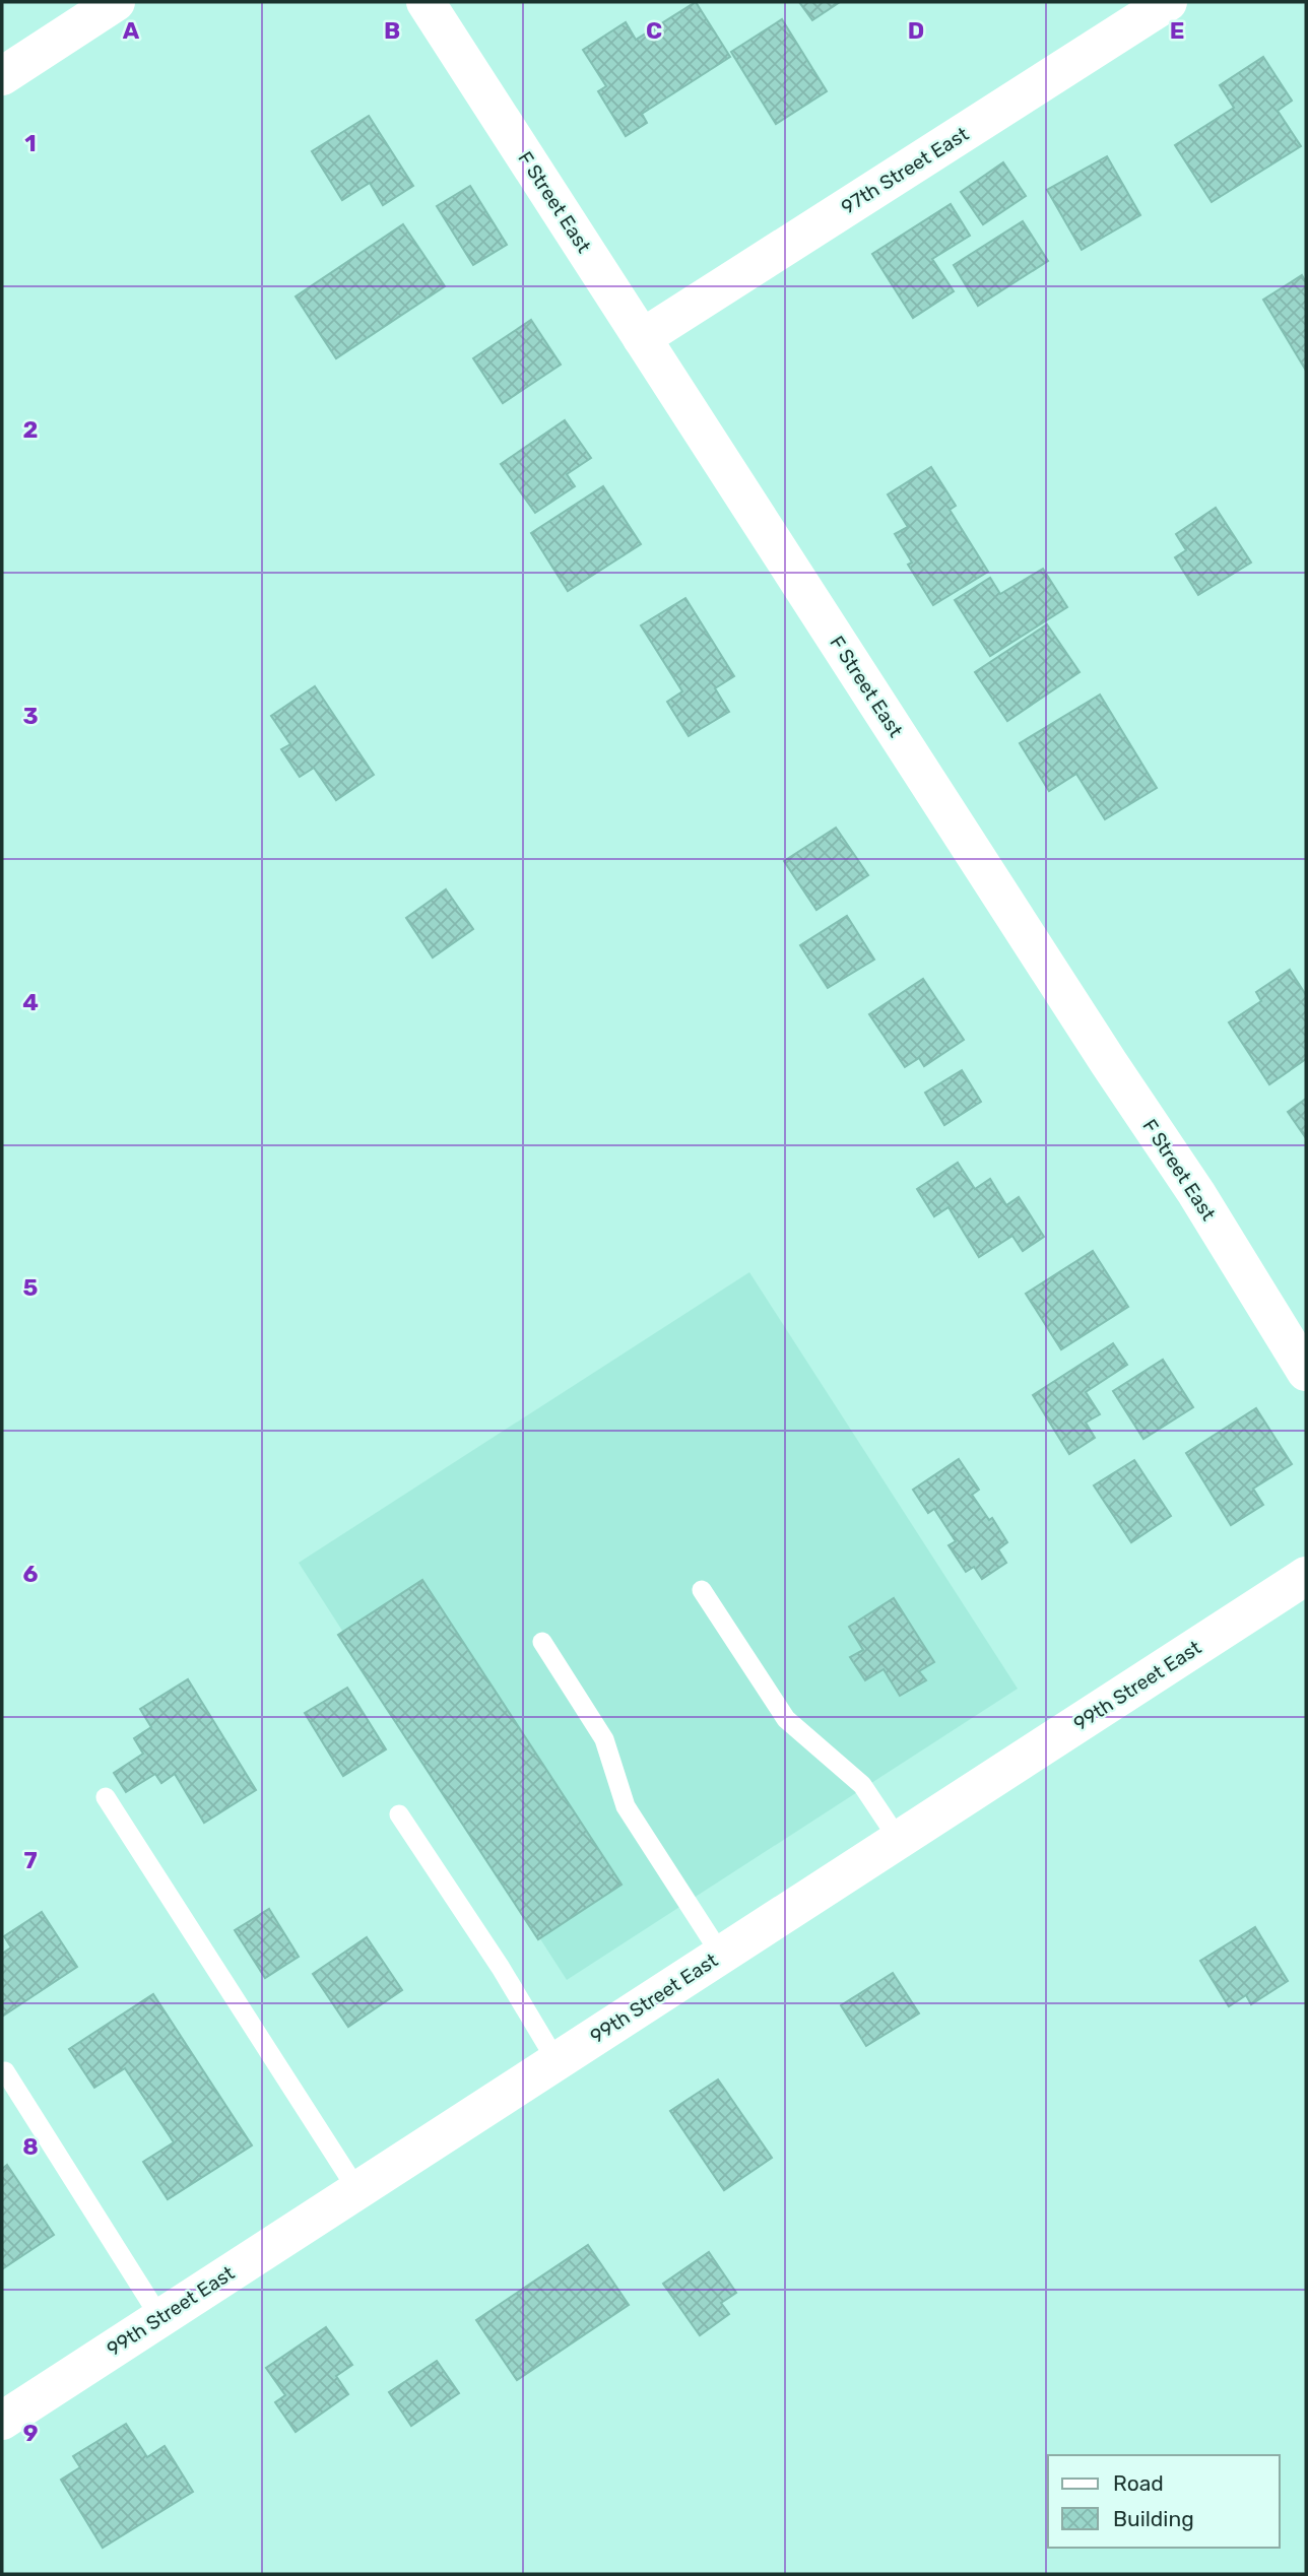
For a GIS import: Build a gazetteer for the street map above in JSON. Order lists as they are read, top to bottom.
{
  "streets": {
    "street": ["97th Street East", "F Street East", "99th Street East"]
  },
  "crossings": [
    ["97th Street East", "F Street East"]
  ],
  "legend": ["Road", "Building"],
  "grid": {
    "columns": [
      "A",
      "B",
      "C",
      "D",
      "E"
    ],
    "rows": [
      "1",
      "2",
      "3",
      "4",
      "5",
      "6",
      "7",
      "8",
      "9"
    ]
  }
}
